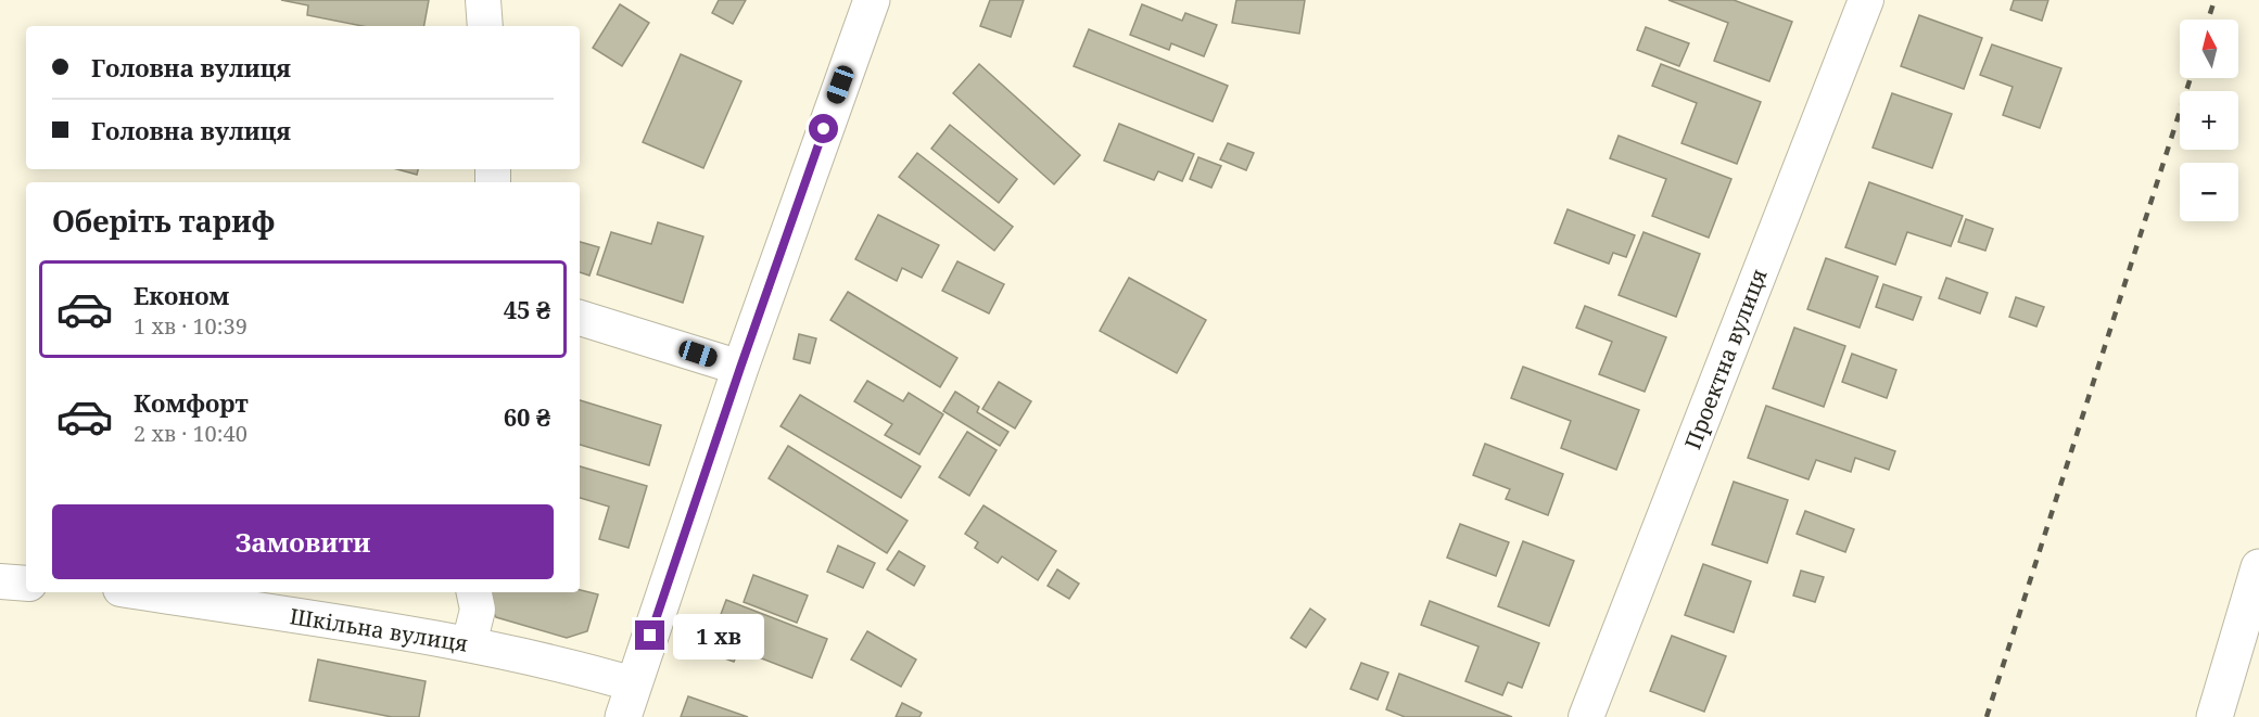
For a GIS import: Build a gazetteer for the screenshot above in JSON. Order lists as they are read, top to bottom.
{
  "streets": {
    "street": ["Проектна вулиця", "Шкільна вулиця"]
  },
  "north": "top",
  "page": {
    "map_buttons": ["+", "−"],
    "banner": ["Головна вулиця", "Головна вулиця"],
    "heading": "Оберіть тариф",
    "list": [
      {
        "name": "Економ",
        "note": "1 хв · 10:39",
        "value": "45 ₴"
      },
      {
        "name": "Комфорт",
        "note": "2 хв · 10:40",
        "value": "60 ₴"
      }
    ],
    "buttons": "Замовити",
    "bubble": "1 хв"
  }
}
